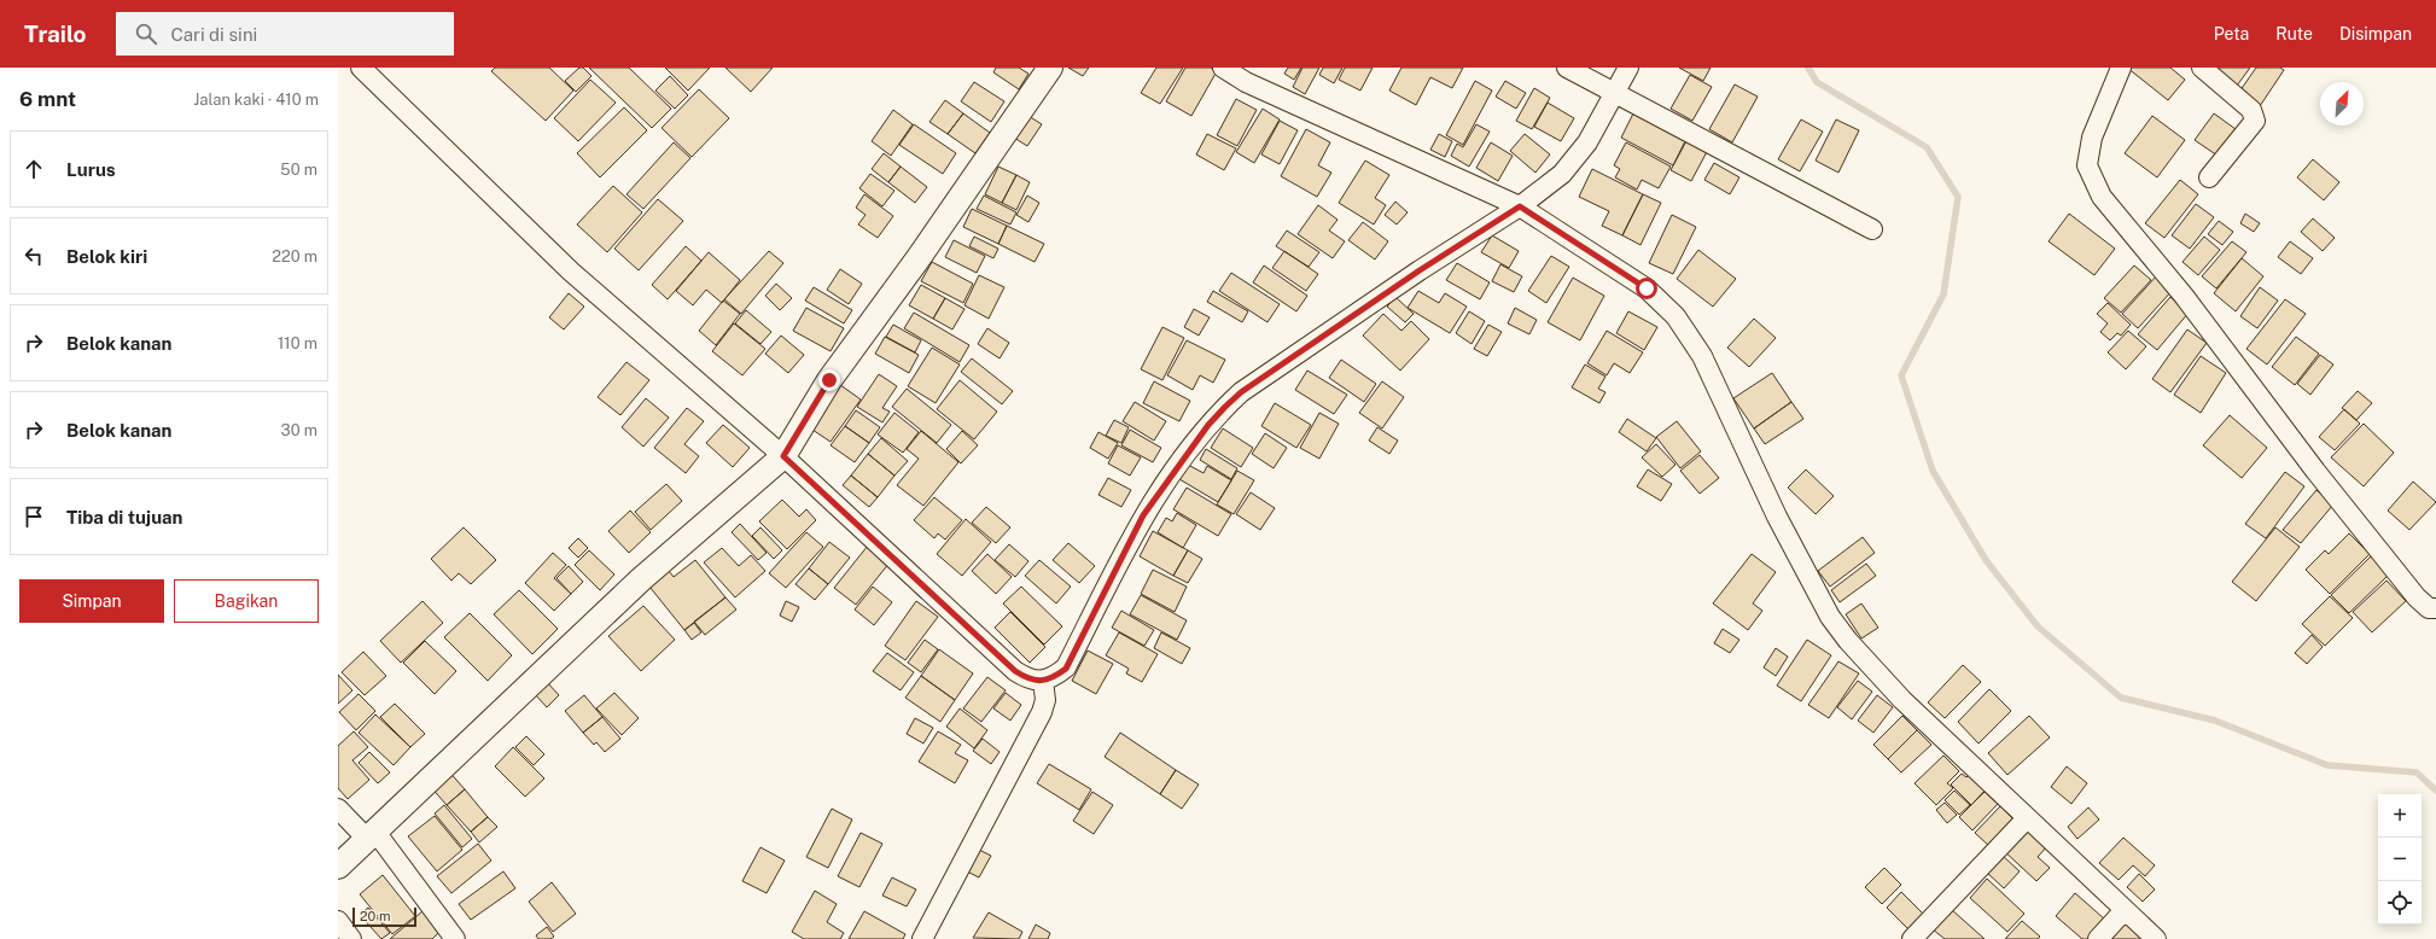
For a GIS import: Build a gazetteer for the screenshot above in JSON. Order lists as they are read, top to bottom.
{
  "scale_bar": "20 m",
  "north": "top right",
  "page": {
    "header": "Trailo",
    "search": "Cari di sini",
    "nav": ["Peta", "Rute", "Disimpan"],
    "heading": ["6 mnt", "Jalan kaki · 410 m"],
    "list": [
      ["Lurus", "50 m"],
      ["Belok kiri", "220 m"],
      ["Belok kanan", "110 m"],
      ["Belok kanan", "30 m"],
      "Tiba di tujuan"
    ],
    "buttons": ["Simpan", "Bagikan"],
    "map_buttons": ["+", "−"],
    "scale": "20 m"
  }
}
